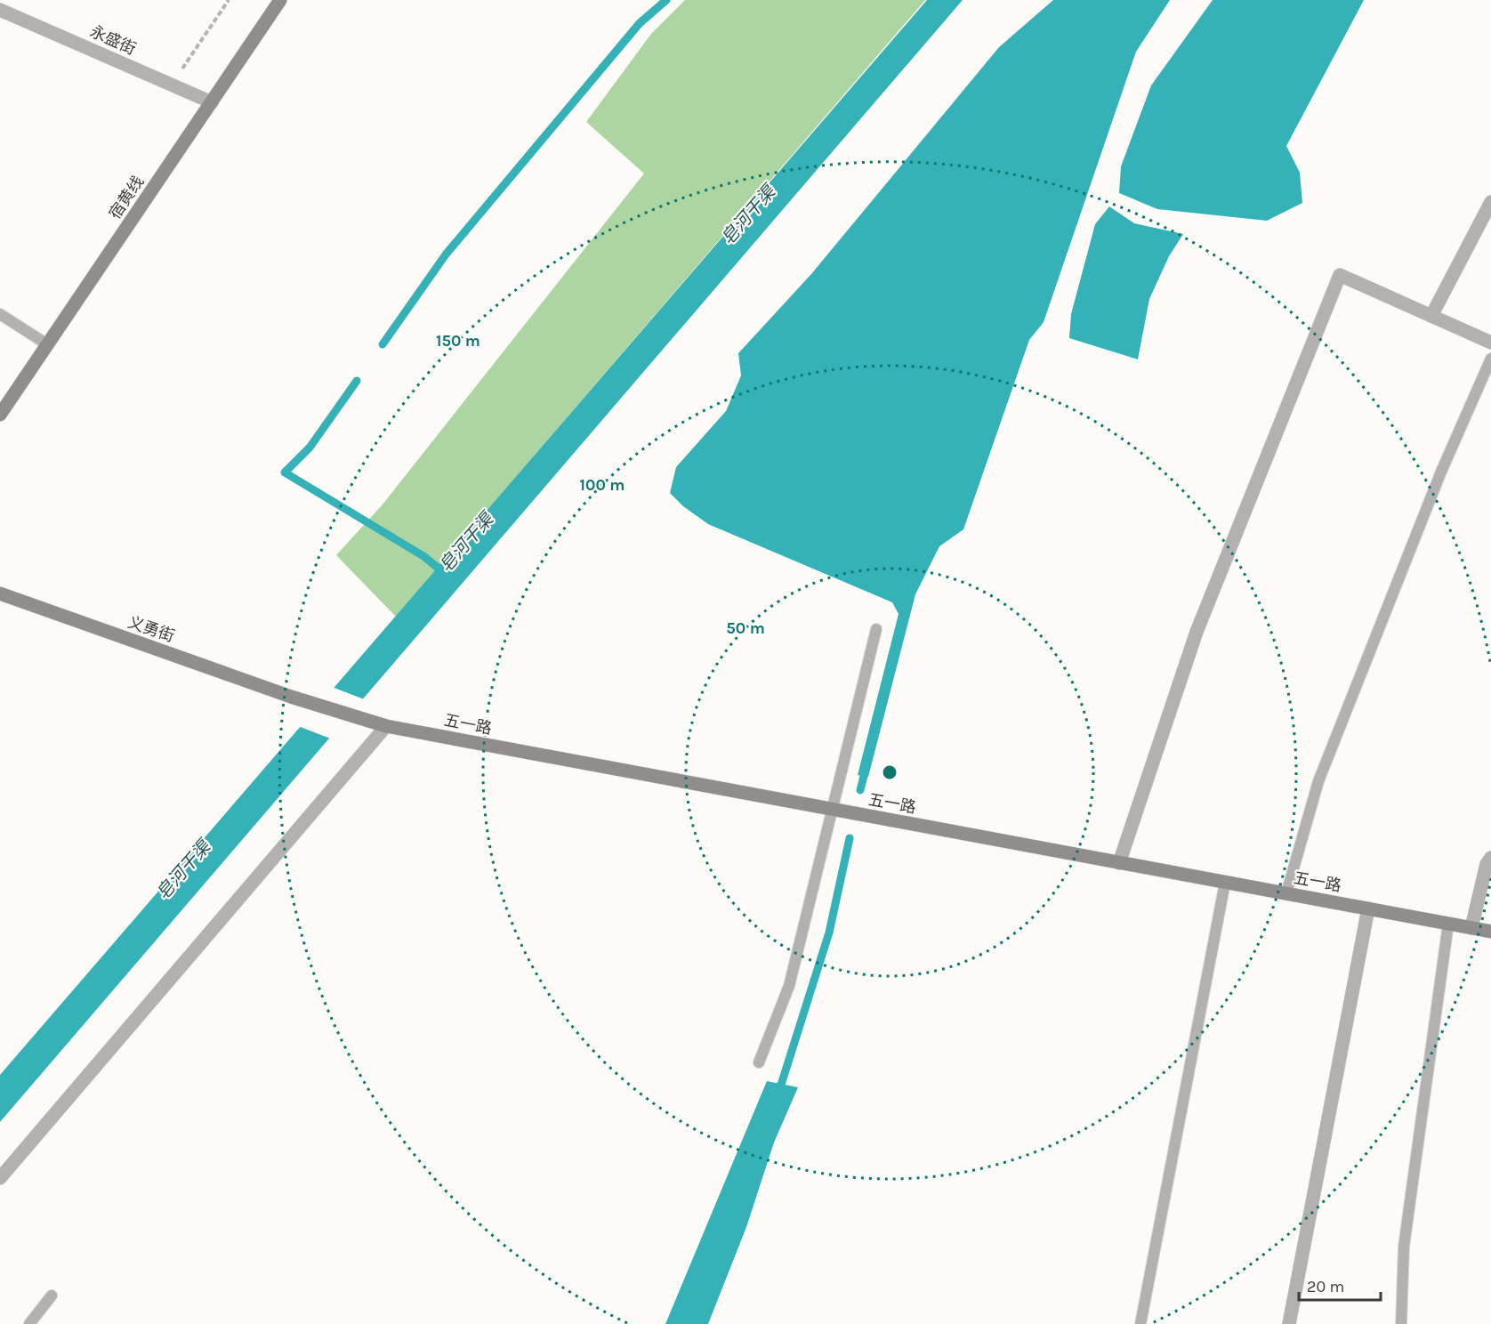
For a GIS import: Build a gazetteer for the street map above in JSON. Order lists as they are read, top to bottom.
{
  "streets": {
    "street": [
      "永盛街",
      "宿黄线",
      "义勇街",
      "五一路"
    ]
  },
  "crossings": [
    ["永盛街", "宿黄线"],
    ["义勇街", "五一路"]
  ],
  "water": ["皂河干渠"],
  "scale_bar": "20 m",
  "rings": ["150 m", "100 m", "50 m"]
}
